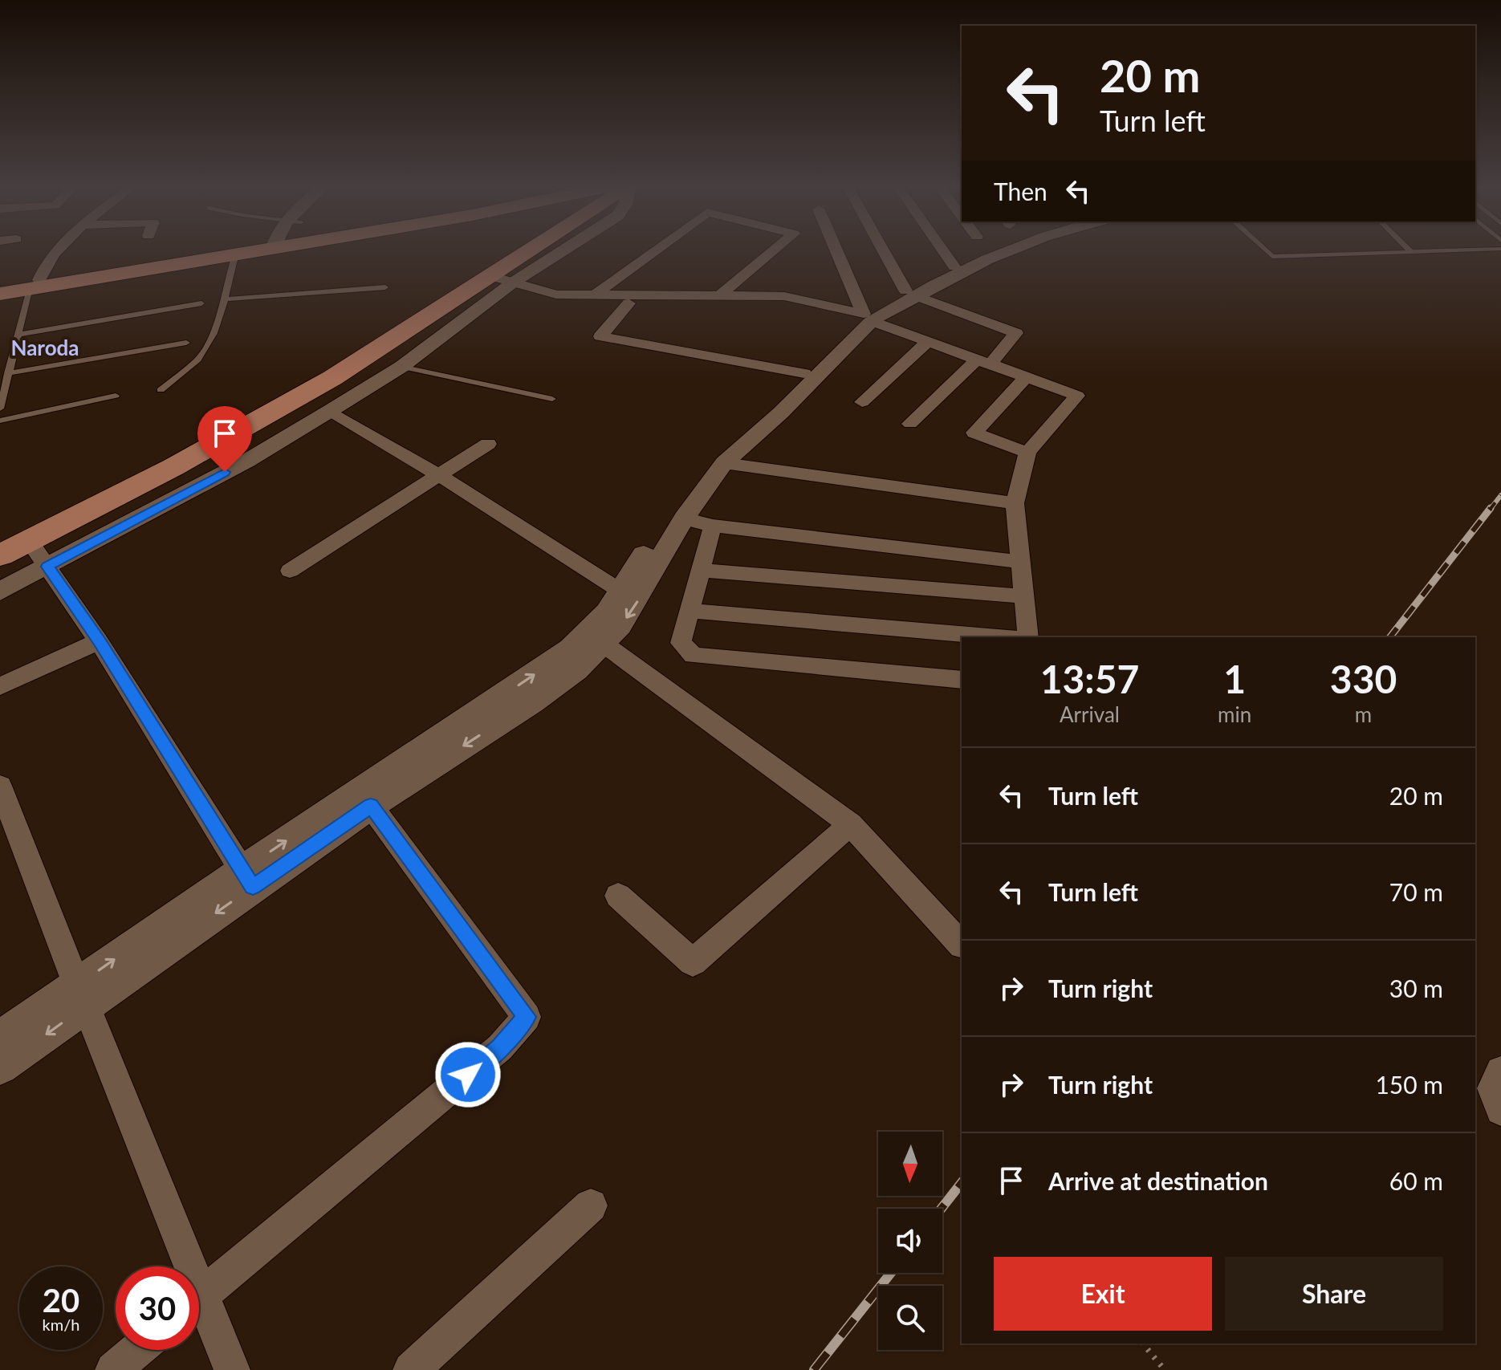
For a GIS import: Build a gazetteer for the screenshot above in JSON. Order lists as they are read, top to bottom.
{
  "districts": ["Naroda"],
  "north": "bottom",
  "page": {
    "turn": ["20 m", "Turn left"],
    "then": "Then",
    "eta": [
      "13:57",
      "Arrival",
      "1",
      "min",
      "330",
      "m"
    ],
    "list": [
      {
        "name": "Turn left",
        "value": "20 m"
      },
      {
        "name": "Turn left",
        "value": "70 m"
      },
      {
        "name": "Turn right",
        "value": "30 m"
      },
      {
        "name": "Turn right",
        "value": "150 m"
      },
      {
        "name": "Arrive at destination",
        "value": "60 m"
      }
    ],
    "buttons": ["Exit", "Share"],
    "speed": "20 km/h",
    "limit": "30"
  }
}
